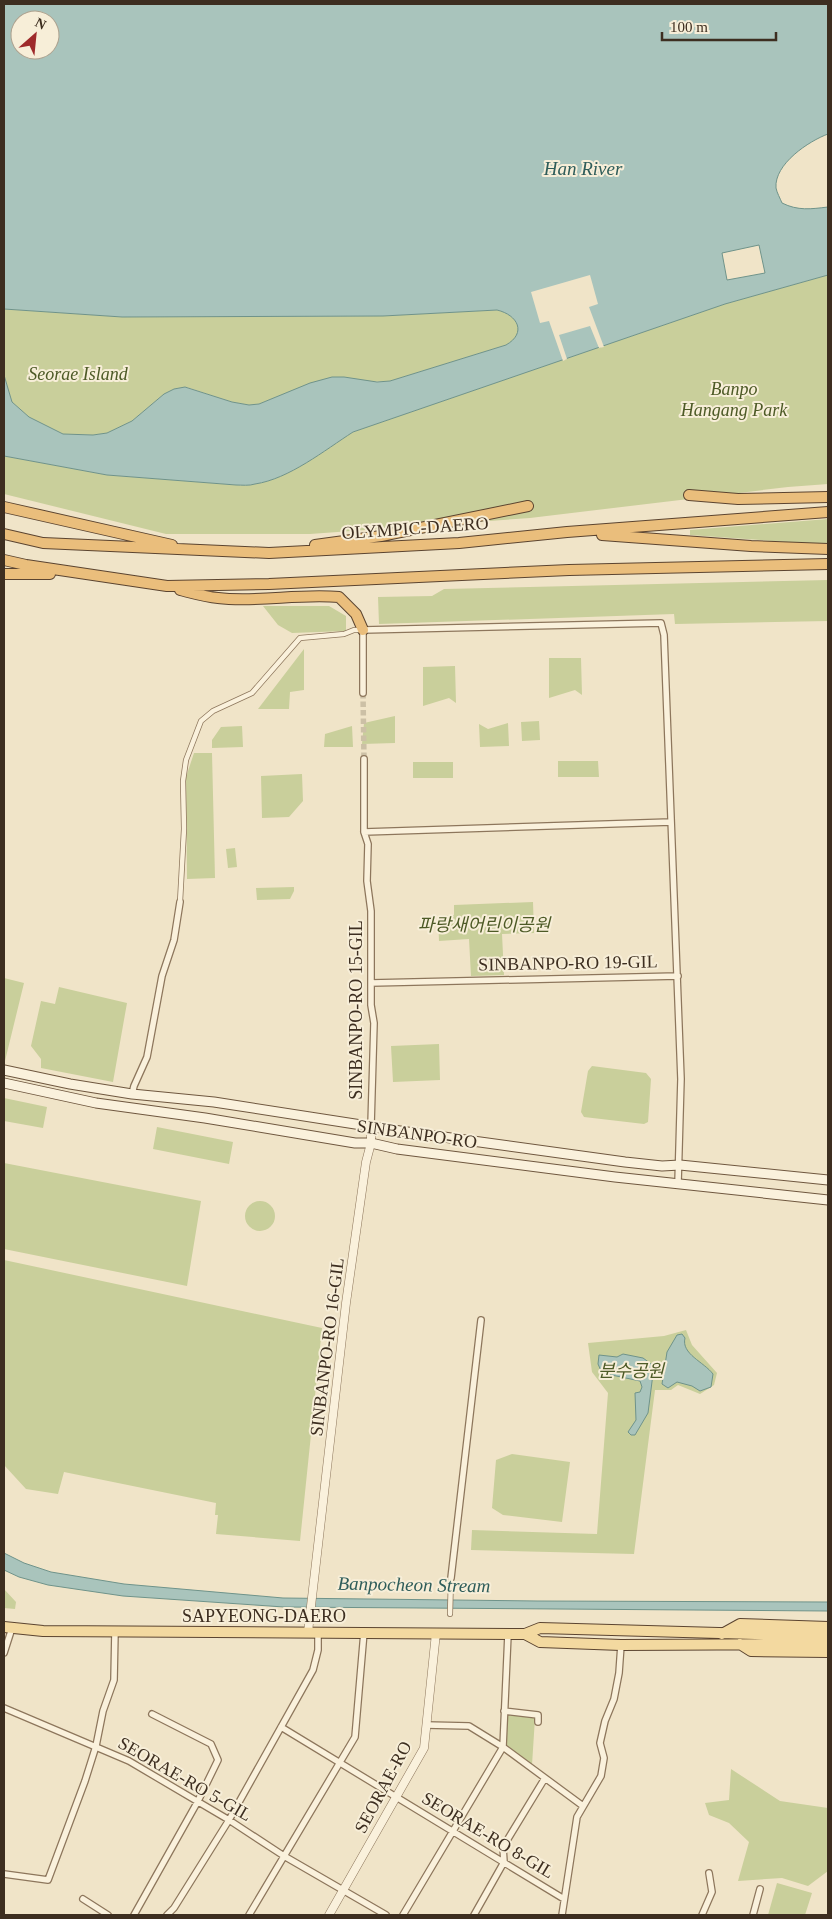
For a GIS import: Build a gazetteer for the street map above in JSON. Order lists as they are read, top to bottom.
{
  "streets": {
    "highway": ["OLYMPIC-DAERO"],
    "main road": ["SINBANPO-RO", "SAPYEONG-DAERO"],
    "street": [
      "SINBANPO-RO 19-GIL",
      "SINBANPO-RO 15-GIL",
      "SINBANPO-RO 16-GIL",
      "SEORAE-RO 5-GIL",
      "SEORAE-RO",
      "SEORAE-RO 8-GIL"
    ]
  },
  "crossings": [
    ["SINBANPO-RO 19-GIL", "SINBANPO-RO 15-GIL"],
    ["SINBANPO-RO 19-GIL", "SINBANPO-RO"],
    ["SINBANPO-RO 15-GIL", "SINBANPO-RO"],
    ["SINBANPO-RO 15-GIL", "SINBANPO-RO 16-GIL"],
    ["SINBANPO-RO", "SINBANPO-RO 16-GIL"],
    ["SINBANPO-RO 16-GIL", "SAPYEONG-DAERO"],
    ["SAPYEONG-DAERO", "SEORAE-RO"],
    ["SEORAE-RO 5-GIL", "SEORAE-RO"],
    ["SEORAE-RO", "SEORAE-RO 8-GIL"]
  ],
  "water": ["Han River", "Banpocheon Stream"],
  "parks": [
    "Seorae Island",
    "Banpo Hangang Park",
    "파랑새어린이공원",
    "분수공원"
  ],
  "scale_bar": "100 m",
  "north": "top right"
}
